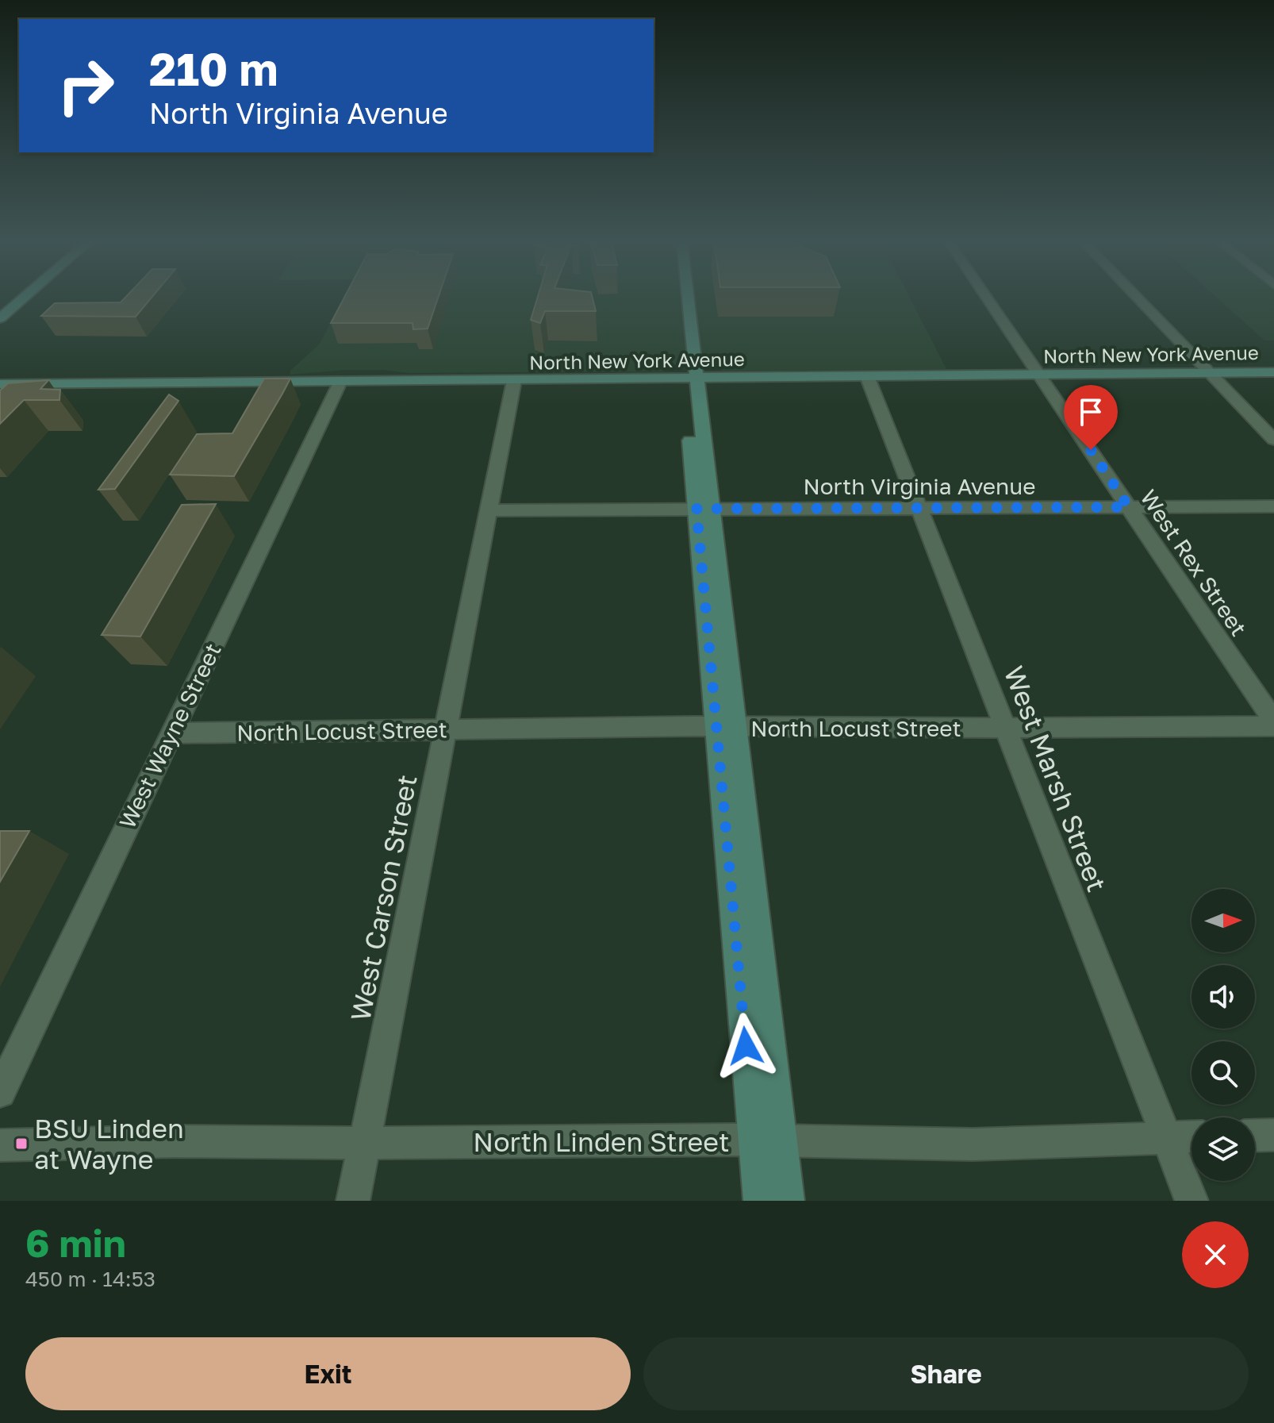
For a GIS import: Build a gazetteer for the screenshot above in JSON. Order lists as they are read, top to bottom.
{
  "streets": {
    "street": [
      "North New York Avenue",
      "North Virginia Avenue",
      "West Rex Street",
      "North Locust Street",
      "West Wayne Street",
      "West Marsh Street",
      "West Carson Street",
      "North Linden Street"
    ]
  },
  "crossings": [
    ["North New York Avenue", "West Rex Street"],
    ["North New York Avenue", "West Wayne Street"],
    ["North New York Avenue", "West Marsh Street"],
    ["North New York Avenue", "West Carson Street"],
    ["North Virginia Avenue", "West Rex Street"],
    ["North Virginia Avenue", "West Marsh Street"],
    ["North Virginia Avenue", "West Carson Street"],
    ["North Locust Street", "West Wayne Street"],
    ["North Locust Street", "West Marsh Street"],
    ["North Locust Street", "West Carson Street"],
    ["West Marsh Street", "North Linden Street"],
    ["West Carson Street", "North Linden Street"]
  ],
  "places": {
    "transit": ["BSU Linden at Wayne"]
  },
  "north": "right",
  "page": {
    "turn": ["210 m", "North Virginia Avenue"],
    "heading": ["6 min", "450 m · 14:53"],
    "buttons": ["Exit", "Share"]
  }
}
